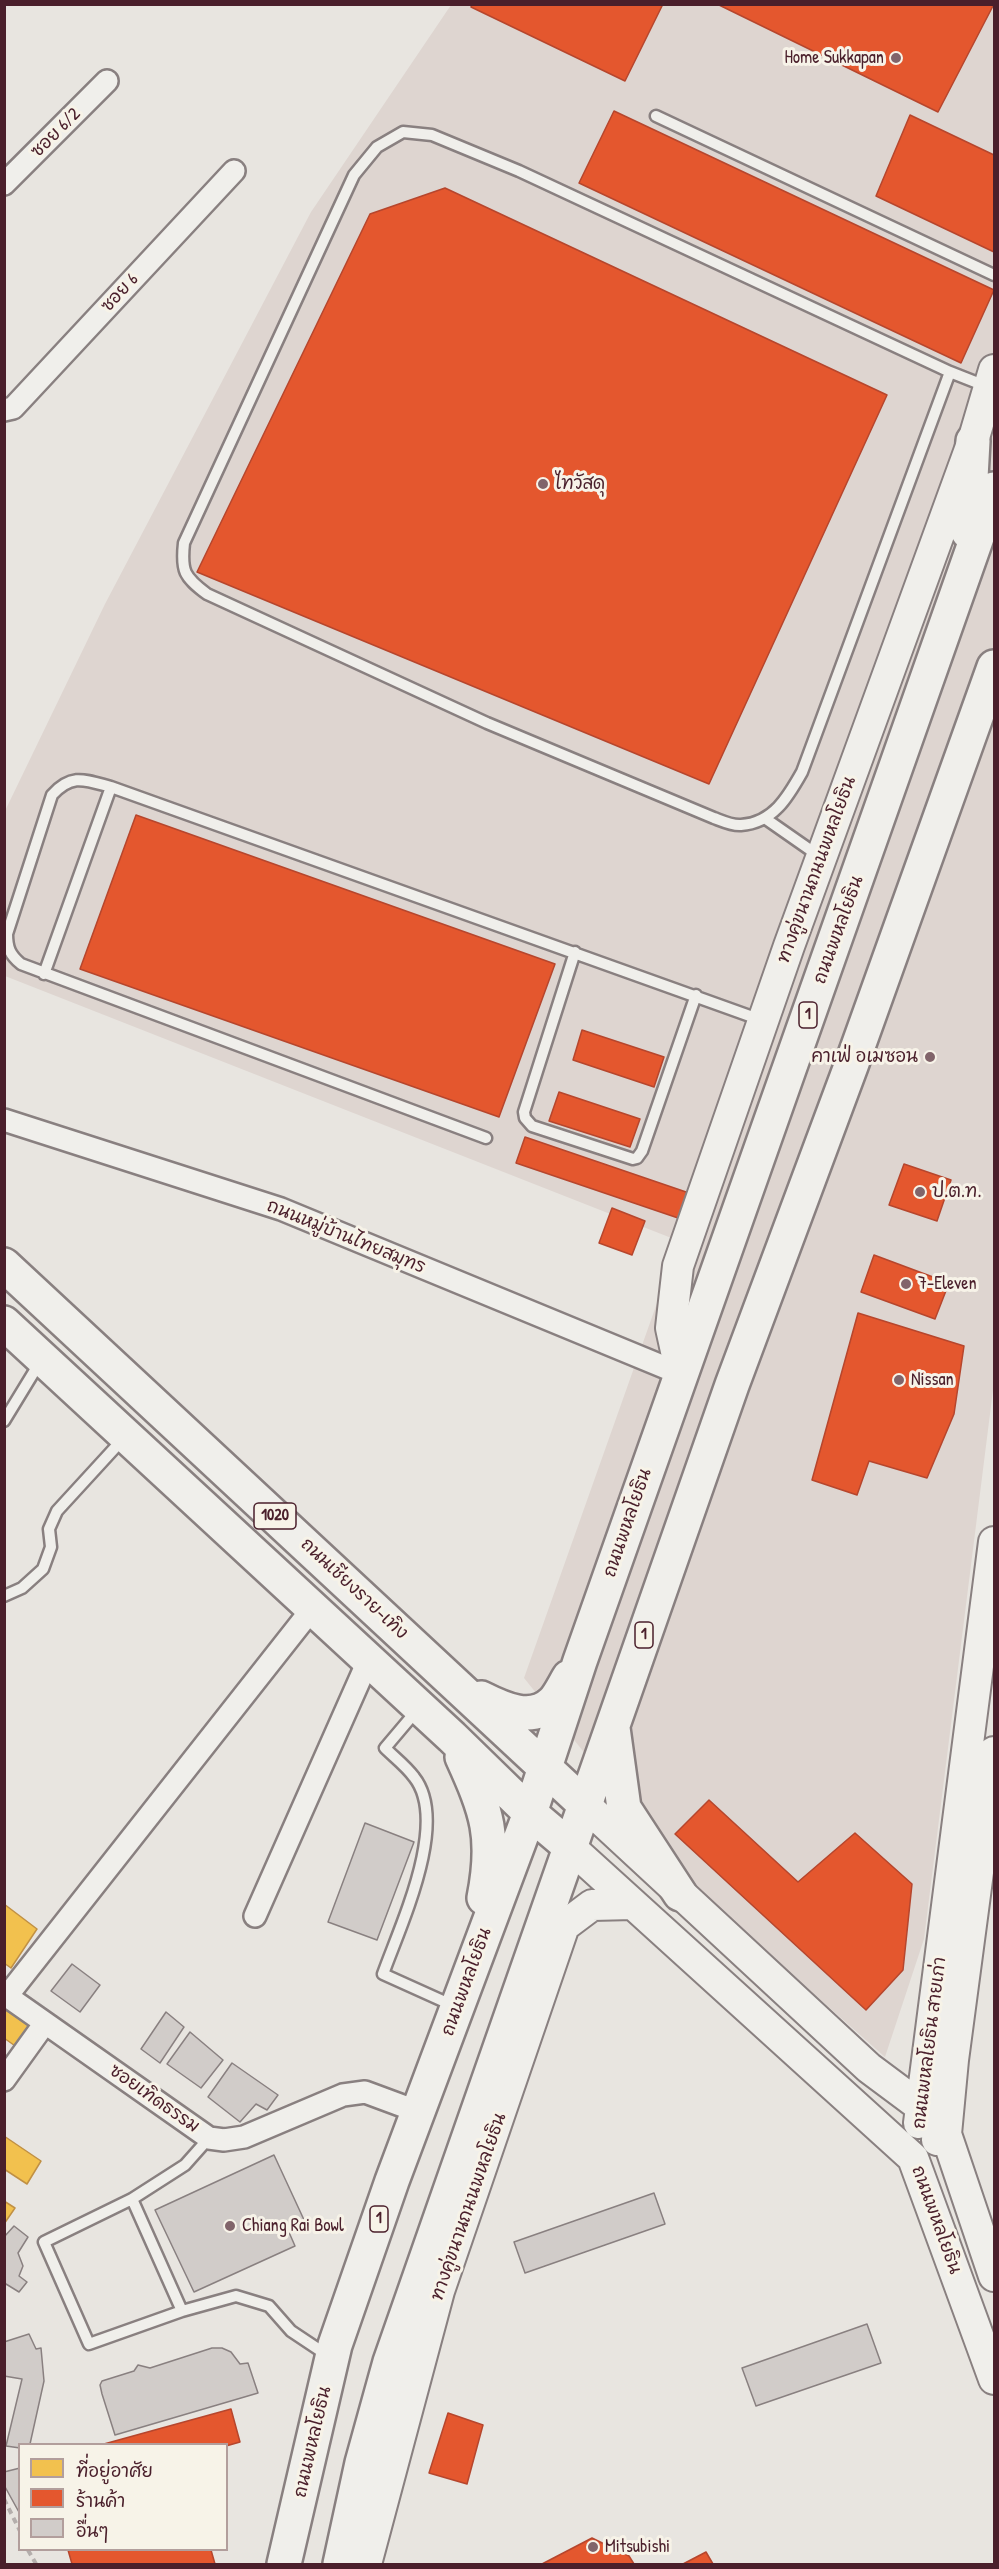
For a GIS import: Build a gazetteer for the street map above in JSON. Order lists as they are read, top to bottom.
{
  "streets": {
    "main road": [
      "ทางคู่ขนานถนนพหลโยธิน",
      "ถนนพหลโยธิน",
      "1",
      "1020",
      "ถนนเชียงราย-เทิง",
      "ถนนพหลโยธิน สายเก่า"
    ],
    "street": [
      "ซอย 6/2",
      "ซอย 6",
      "ถนนหมู่บ้านไทยสมุทร",
      "ซอยเทิดธรรม"
    ]
  },
  "crossings": [
    ["ทางคู่ขนานถนนพหลโยธิน", "ถนนพหลโยธิน"],
    ["ทางคู่ขนานถนนพหลโยธิน", "ถนนหมู่บ้านไทยสมุทร"],
    ["ถนนพหลโยธิน", "1"],
    ["ถนนพหลโยธิน", "ถนนหมู่บ้านไทยสมุทร"],
    ["ถนนพหลโยธิน", "1020"],
    ["ถนนพหลโยธิน", "ถนนเชียงราย-เทิง"],
    ["ถนนพหลโยธิน", "ถนนพหลโยธิน สายเก่า"],
    ["ถนนพหลโยธิน", "ซอยเทิดธรรม"],
    ["1", "1020"],
    ["1020", "ถนนเชียงราย-เทิง"]
  ],
  "places": [
    "Home Sukkapan",
    "ไทวัสดุ",
    "คาเฟ่ อเมซอน",
    "ป.ต.ท.",
    "7-Eleven",
    "Nissan",
    "Chiang Rai Bowl",
    "Mitsubishi"
  ],
  "legend": ["ที่อยู่อาศัย", "ร้านค้า", "อื่นๆ"]
}
